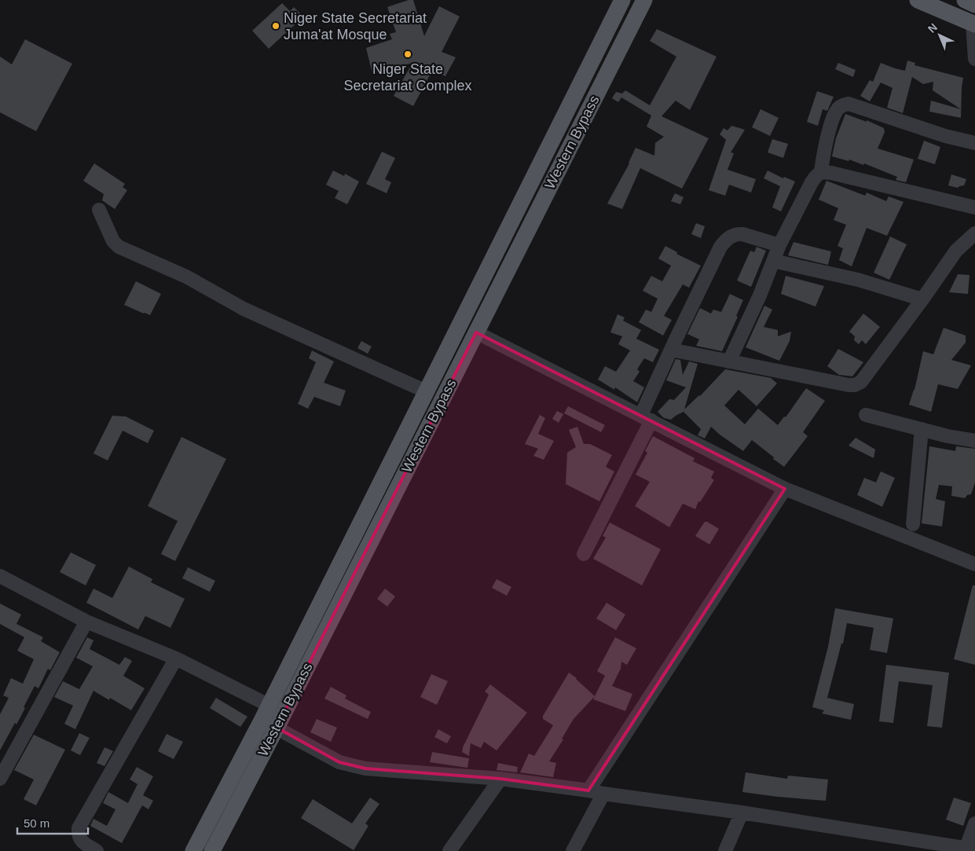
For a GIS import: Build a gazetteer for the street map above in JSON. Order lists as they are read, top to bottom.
{
  "streets": {
    "main road": ["Western Bypass"]
  },
  "places": ["Niger State Secretariat Juma'at Mosque", "Niger State Secretariat Complex"],
  "scale_bar": "50 m",
  "north": "top left"
}
